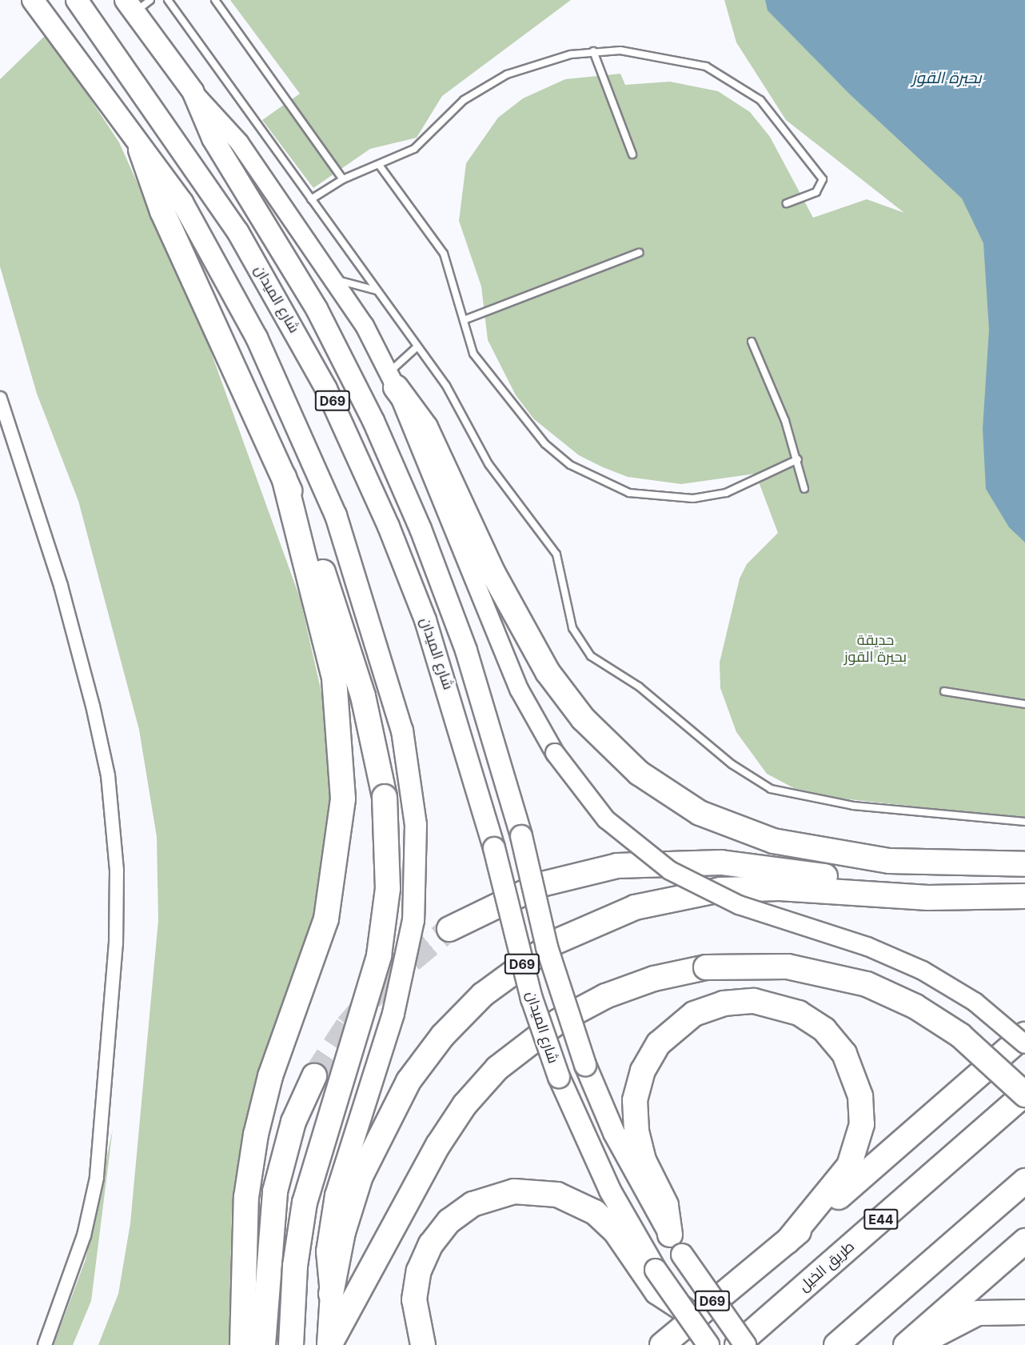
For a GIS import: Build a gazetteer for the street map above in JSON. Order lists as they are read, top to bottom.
{
  "streets": {
    "highway": ["E44", "طريق الخيل"],
    "main road": ["شارع الميدان", "D69"]
  },
  "water": ["بحيرة القوز"],
  "parks": ["حديقة بحيرة القوز"]
}
